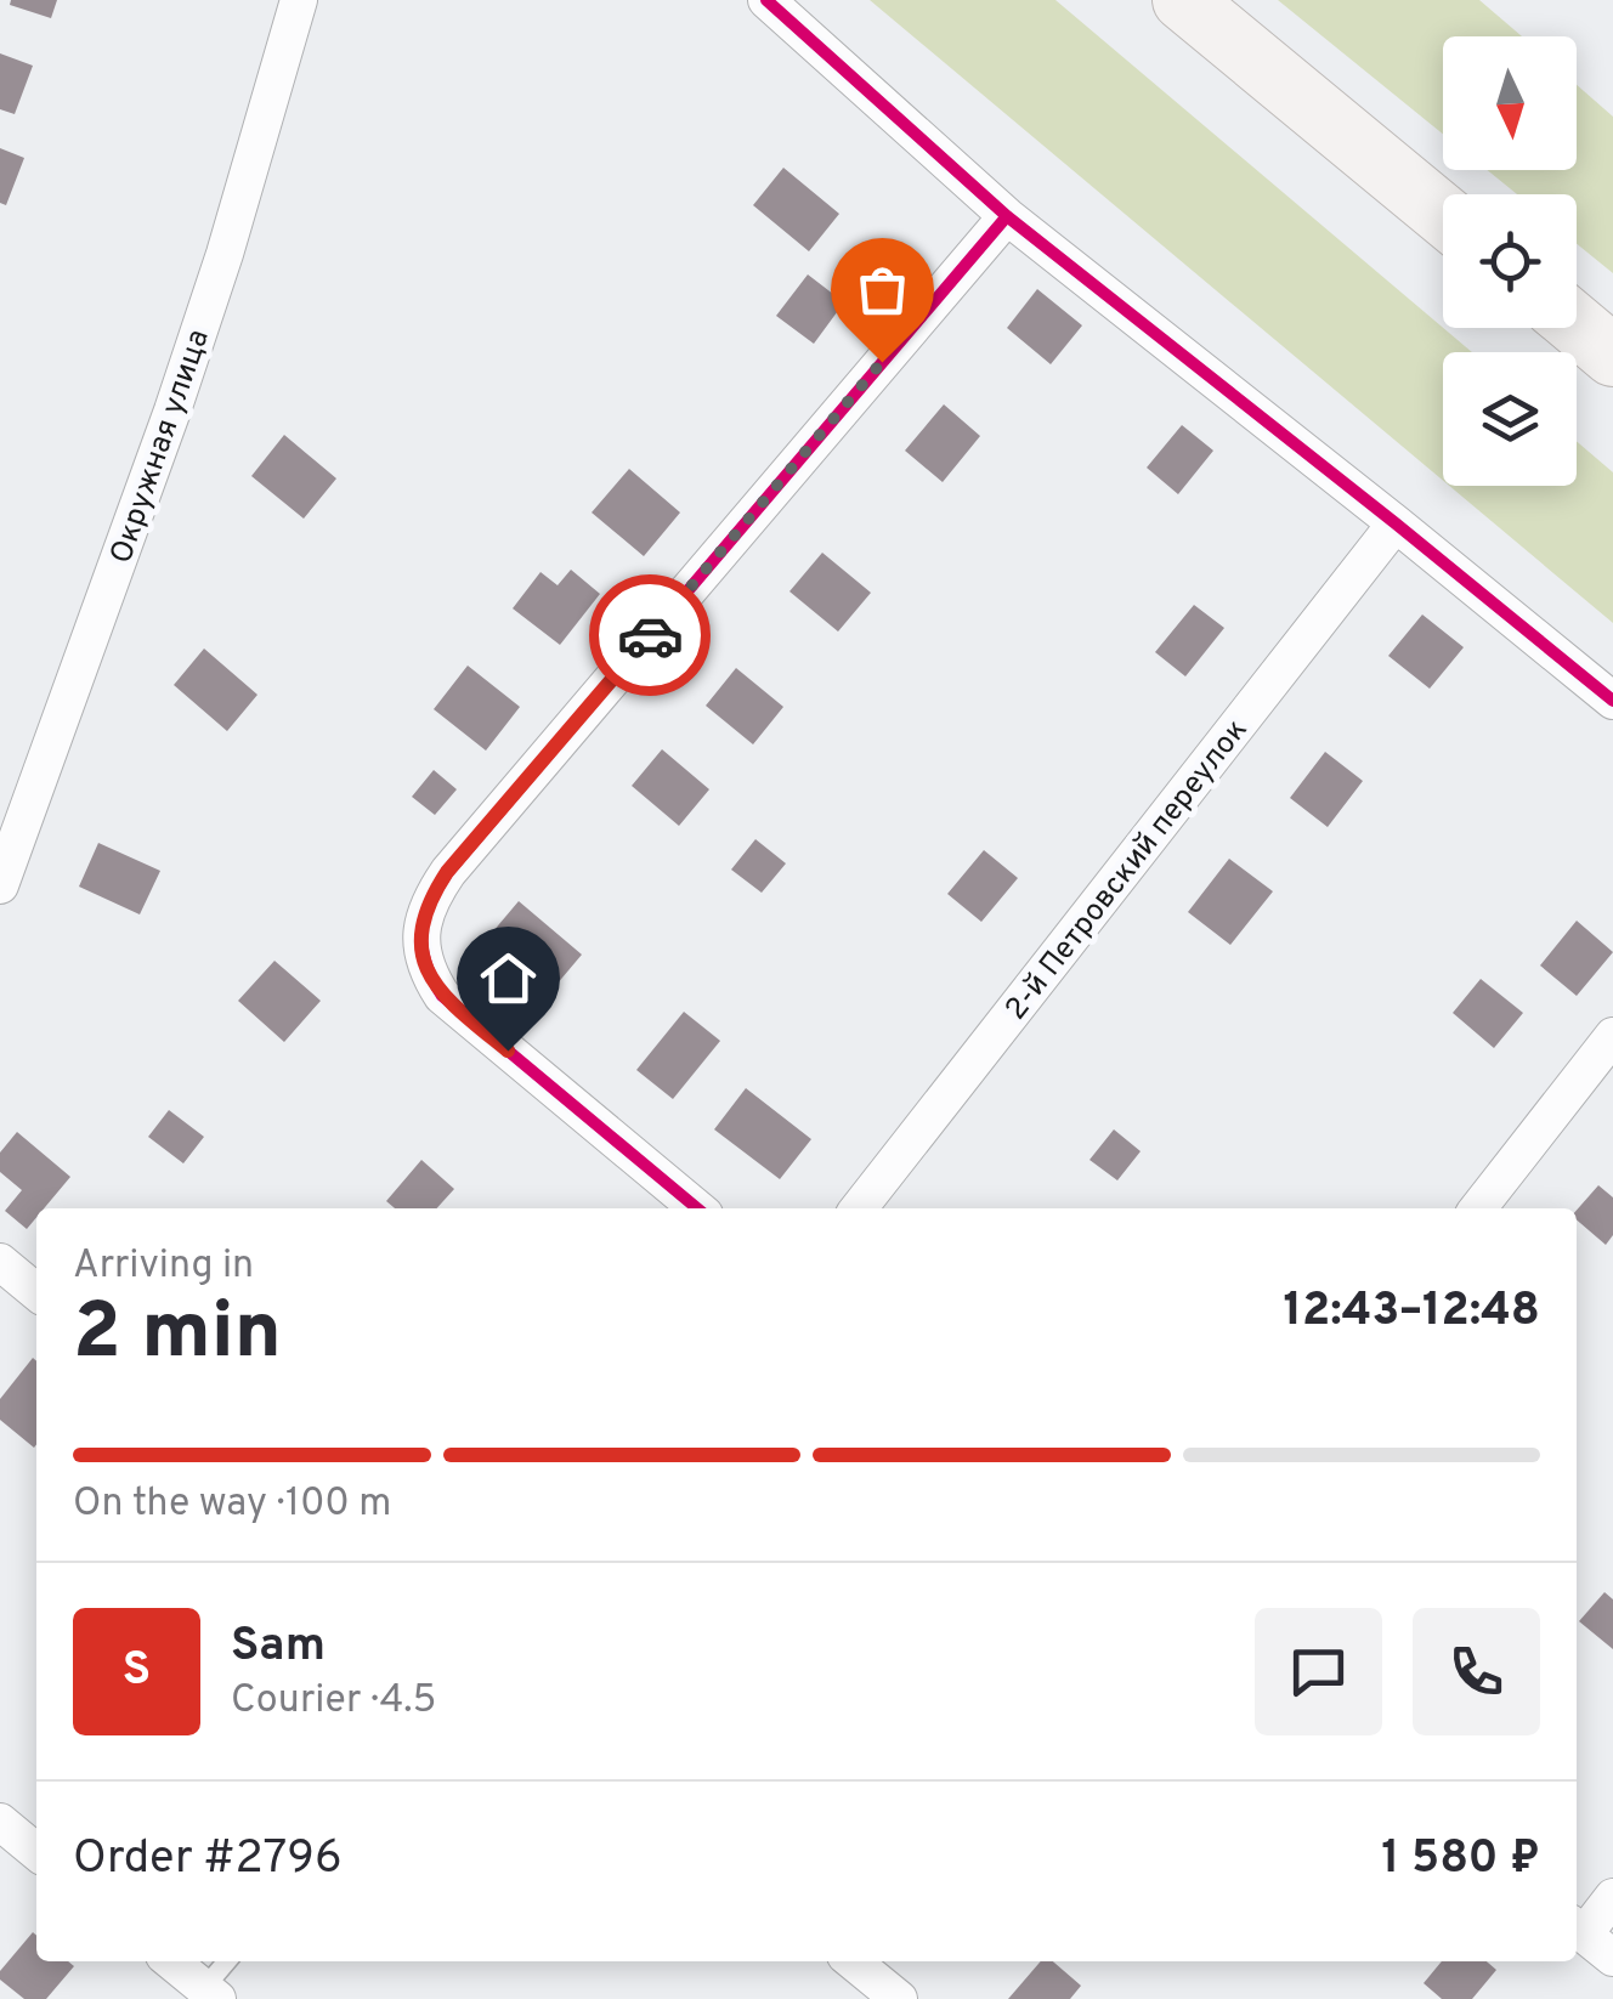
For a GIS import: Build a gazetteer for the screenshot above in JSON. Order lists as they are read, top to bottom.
{
  "streets": {
    "street": ["Окружная улица", "2-й Петровский переулок"]
  },
  "north": "bottom",
  "page": {
    "heading": ["2 min", "Arriving in", "12:43–12:48"],
    "panel": [
      "Sam",
      "Courier · 4.5",
      "Order #2796",
      "1 580 ₽"
    ],
    "bar": "On the way · 100 m",
    "round": "S"
  }
}
